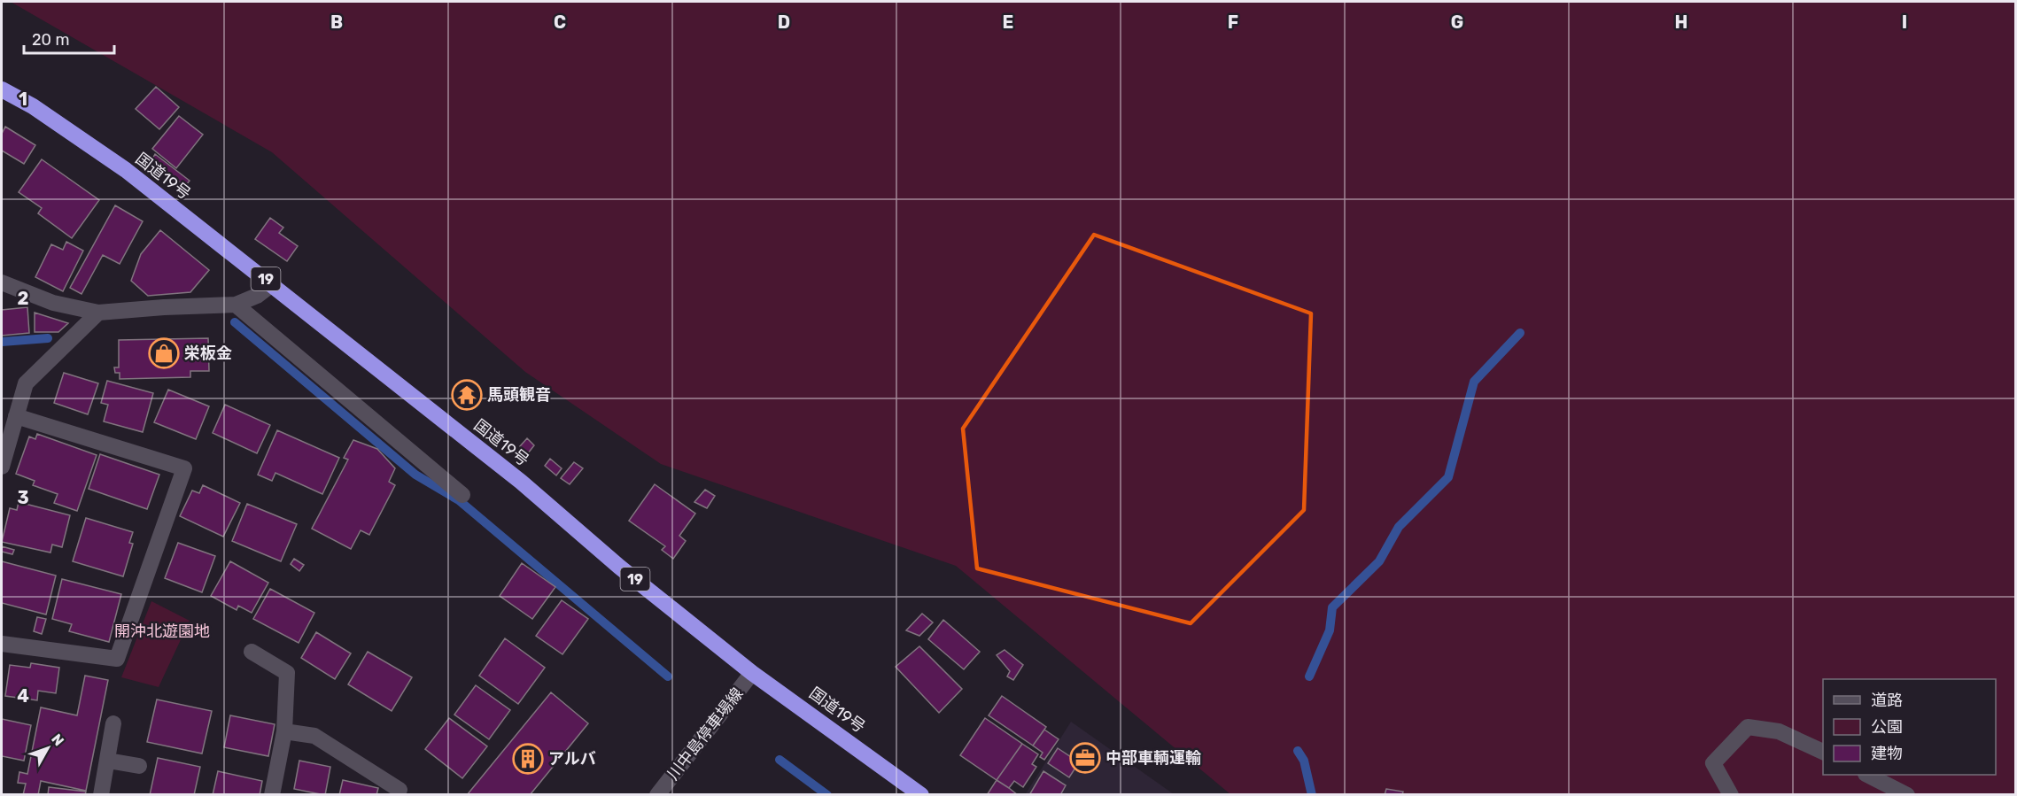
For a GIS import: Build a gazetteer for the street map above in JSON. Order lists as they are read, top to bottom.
{
  "streets": {
    "highway": ["国道19号", "19"],
    "street": ["川中島停車場線"]
  },
  "crossings": [
    ["国道19号", "川中島停車場線"]
  ],
  "parks": ["開沖北遊園地"],
  "places": {
    "shop": ["栄板金"],
    "temple": ["馬頭観音"],
    "office": ["中部車輌運輸"],
    "building": ["アルバ"]
  },
  "legend": ["道路", "公園", "建物"],
  "scale_bar": "20 m",
  "north": "top right",
  "grid": {
    "columns": [
      "B",
      "C",
      "D",
      "E",
      "F",
      "G",
      "H",
      "I"
    ],
    "rows": [
      "1",
      "2",
      "3",
      "4"
    ]
  }
}
